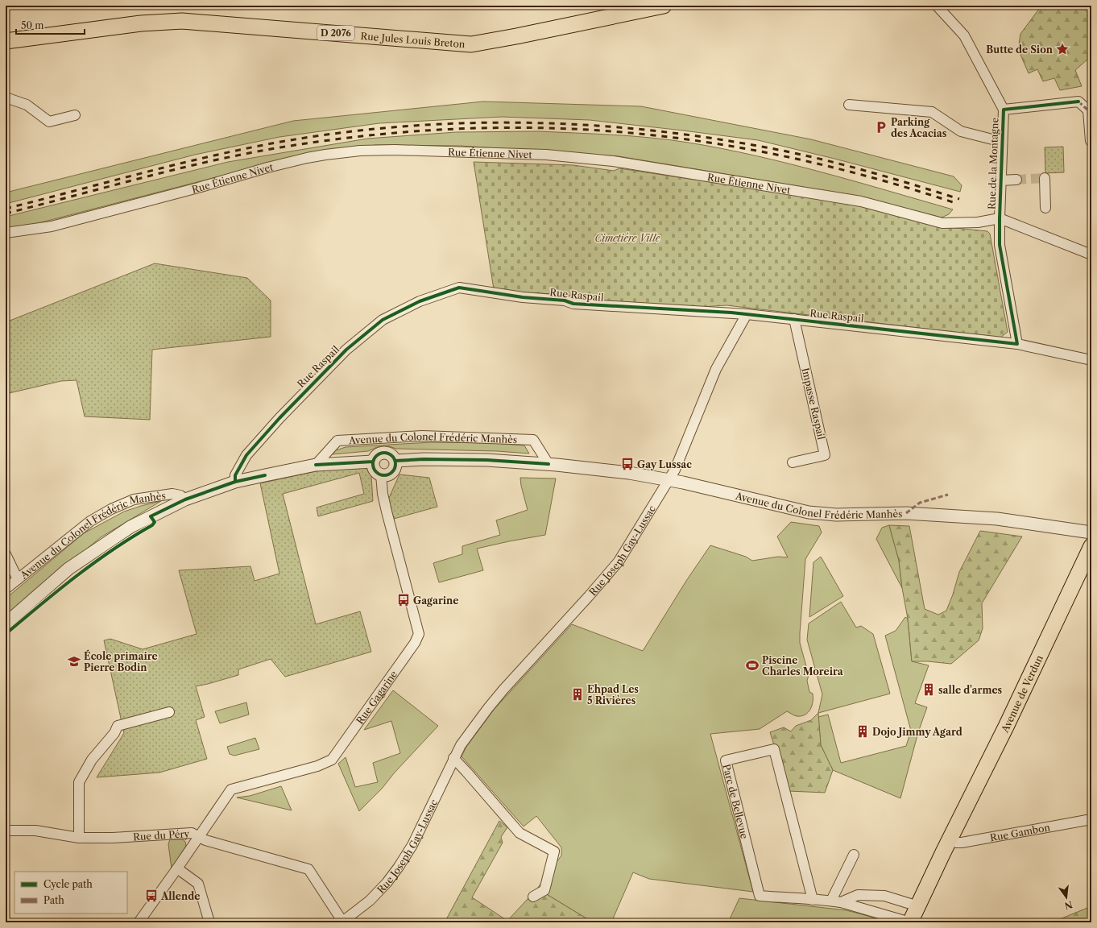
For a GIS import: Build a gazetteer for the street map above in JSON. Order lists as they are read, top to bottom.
{
  "streets": {
    "main road": ["D 2076", "Rue Jules Louis Breton", "Avenue de Verdun"],
    "street": [
      "Rue Étienne Nivet",
      "Rue de la Montagne",
      "Rue Raspail",
      "Impasse Raspail",
      "Avenue du Colonel Frédéric Manhès",
      "Rue Joseph Gay-Lussac",
      "Rue Gagarine",
      "Parc de Bellevue",
      "Rue Gambon",
      "Rue du Péry"
    ]
  },
  "crossings": [
    ["Rue Étienne Nivet", "Rue de la Montagne"],
    ["Rue de la Montagne", "Rue Raspail"],
    ["Rue Raspail", "Impasse Raspail"],
    ["Rue Raspail", "Avenue du Colonel Frédéric Manhès"],
    ["Rue Raspail", "Rue Joseph Gay-Lussac"],
    ["Avenue du Colonel Frédéric Manhès", "Rue Joseph Gay-Lussac"],
    ["Avenue du Colonel Frédéric Manhès", "Rue Gagarine"],
    ["Rue Joseph Gay-Lussac", "Rue du Péry"],
    ["Avenue de Verdun", "Parc de Bellevue"],
    ["Avenue de Verdun", "Rue Gambon"],
    ["Rue Gagarine", "Rue du Péry"]
  ],
  "parks": ["Cimetière Ville"],
  "places": {
    "place": ["Butte de Sion"],
    "parking": ["Parking des Acacias"],
    "bus stop": ["Gay Lussac", "Gagarine", "Allende"],
    "school or university": ["École primaire Pierre Bodin"],
    "sports": ["Piscine Charles Moreira"],
    "building": ["salle d'armes", "Ehpad Les 5 Rivières", "Dojo Jimmy Agard"]
  },
  "legend": ["Cycle path", "Path"],
  "scale_bar": "50 m",
  "north": "bottom"
}
